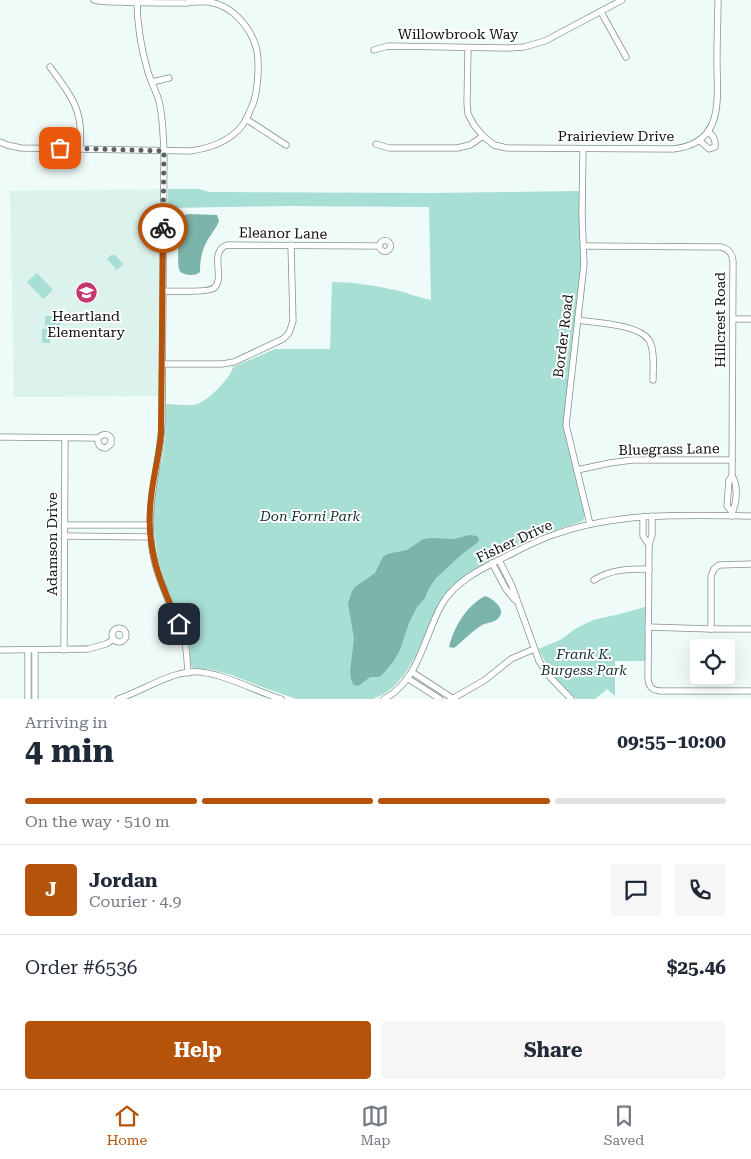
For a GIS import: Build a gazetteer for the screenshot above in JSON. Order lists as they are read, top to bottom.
{
  "streets": {
    "street": [
      "Willowbrook Way",
      "Prairieview Drive",
      "Eleanor Lane",
      "Hillcrest Road",
      "Border Road",
      "Bluegrass Lane",
      "Fisher Drive",
      "Adamson Drive"
    ]
  },
  "crossings": [
    ["Willowbrook Way", "Prairieview Drive"],
    ["Prairieview Drive", "Border Road"],
    ["Hillcrest Road", "Border Road"],
    ["Hillcrest Road", "Bluegrass Lane"],
    ["Hillcrest Road", "Fisher Drive"],
    ["Border Road", "Bluegrass Lane"],
    ["Border Road", "Fisher Drive"]
  ],
  "parks": ["Don Forni Park", "Frank K. Burgess Park"],
  "places": {
    "school or university": ["Heartland Elementary"]
  },
  "page": {
    "heading": ["4 min", "Arriving in", "09:55–10:00"],
    "panel": [
      "Jordan",
      "Courier · 4.9",
      "Order #6536",
      "$25.46"
    ],
    "bar": "On the way · 510 m",
    "round": "J",
    "buttons": ["Help", "Share"],
    "tabs": ["Home", "Map", "Saved"]
  }
}
